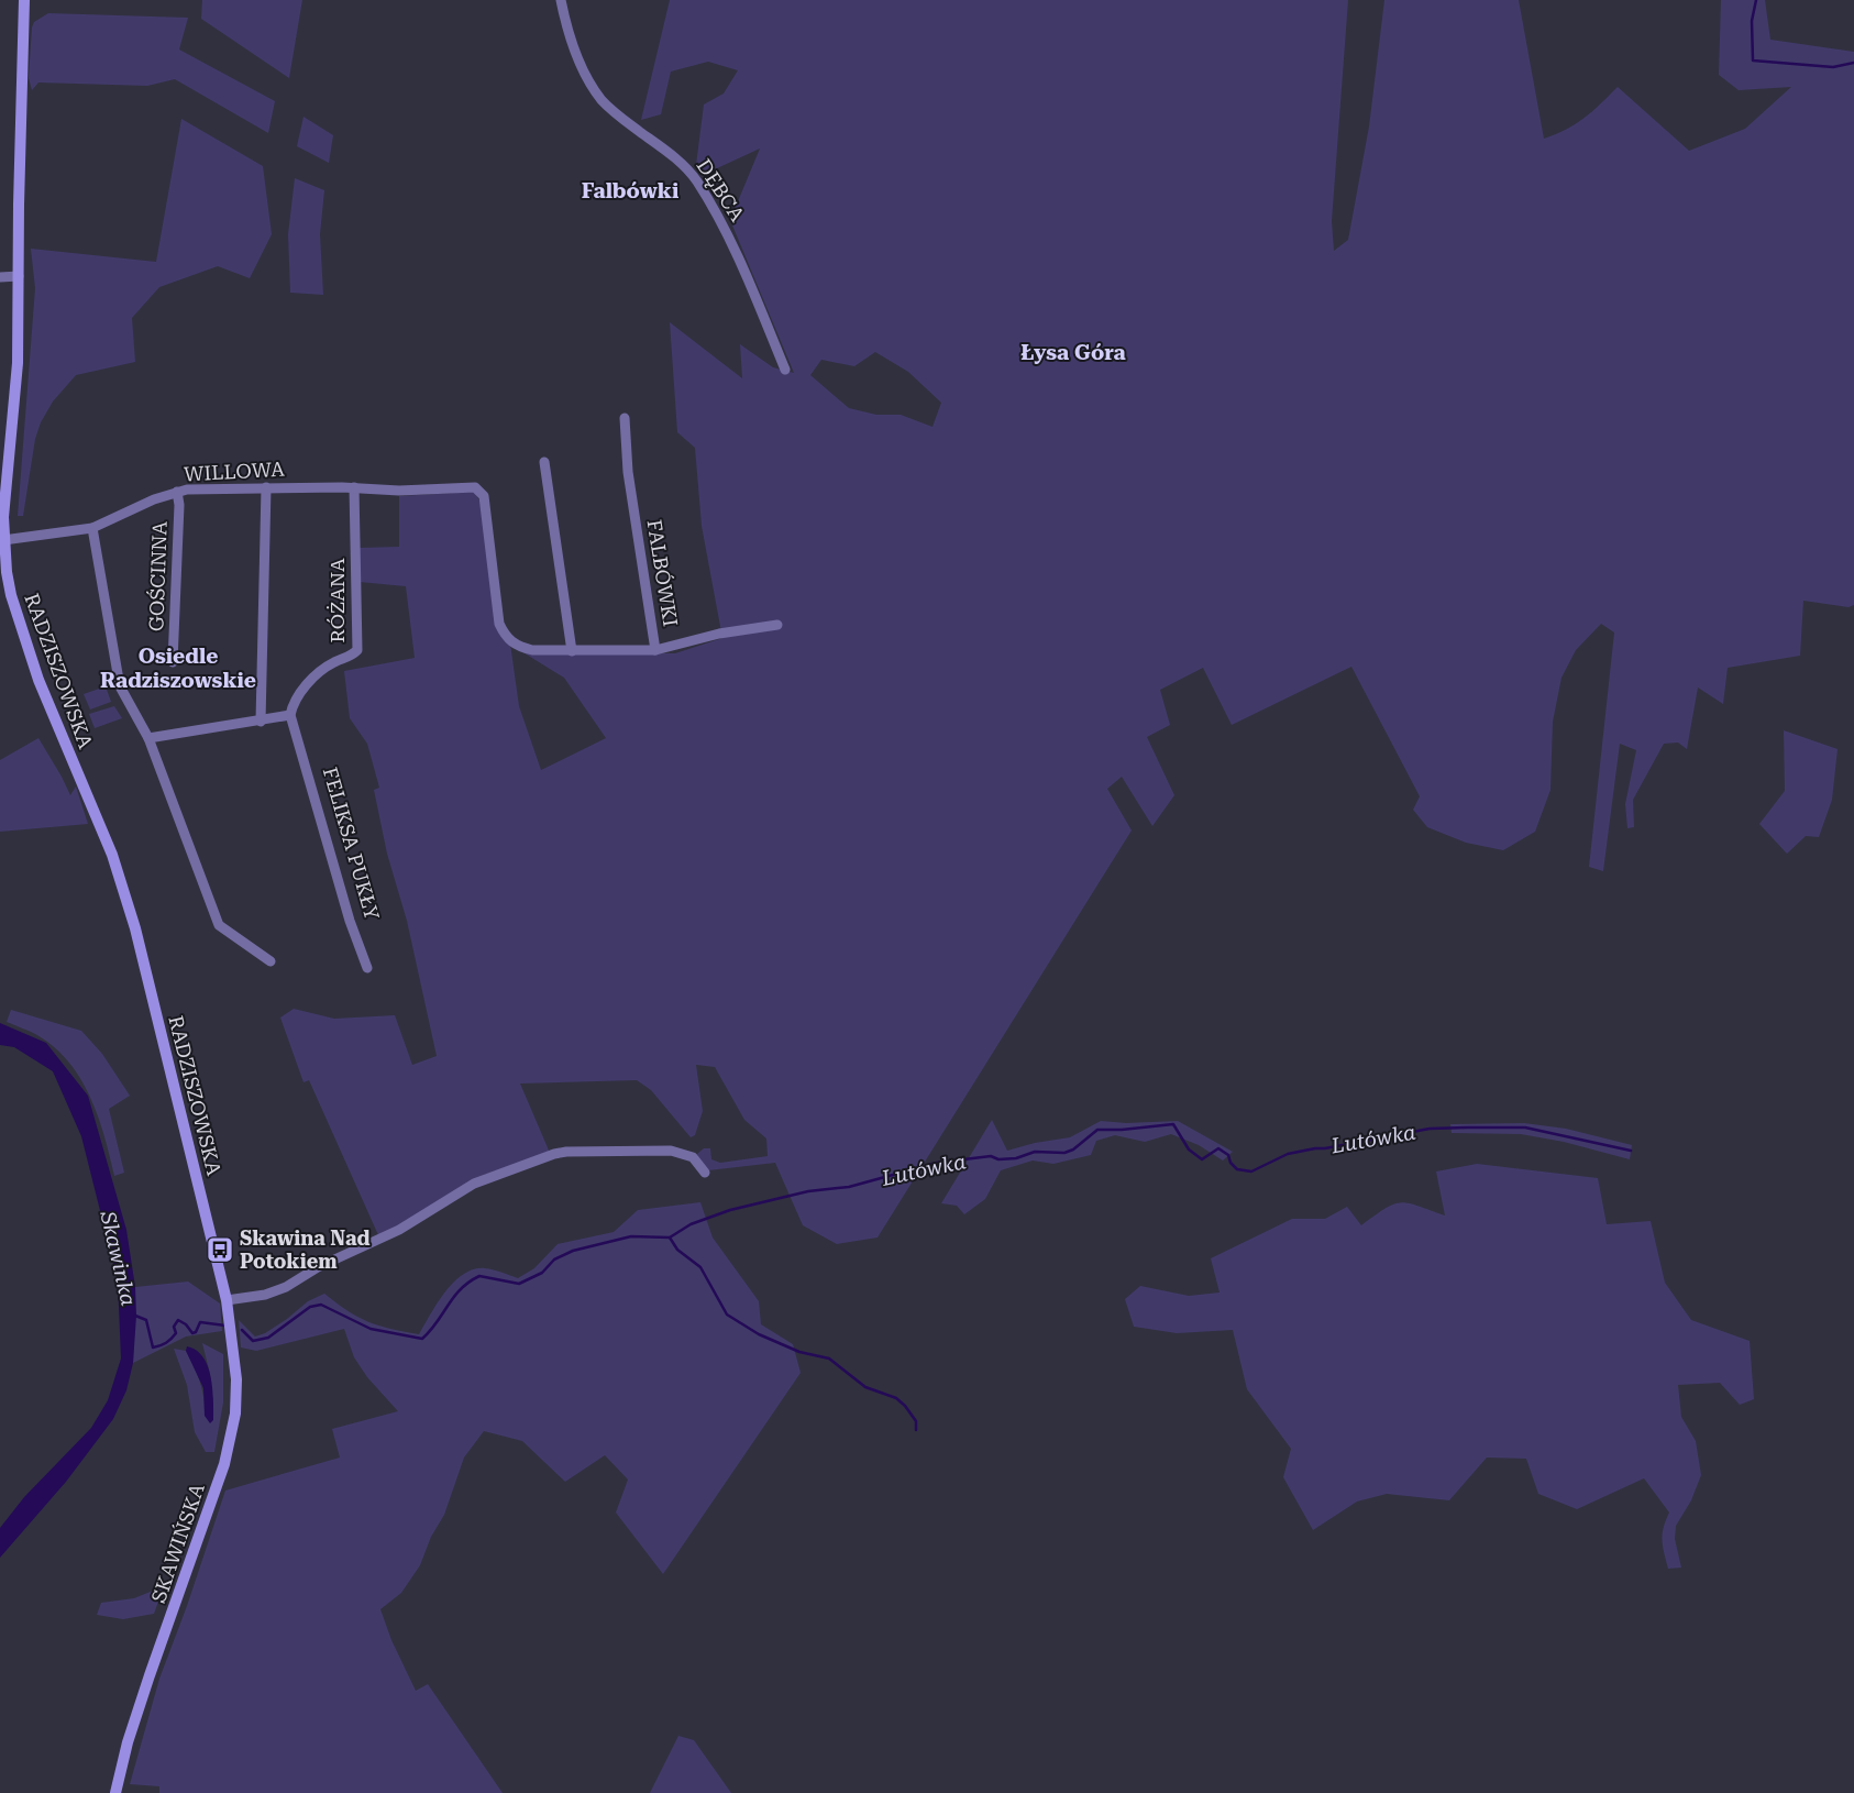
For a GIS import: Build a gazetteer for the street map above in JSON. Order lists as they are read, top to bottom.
{
  "streets": {
    "street": [
      "DĘBCA",
      "WILLOWA",
      "FALBÓWKI",
      "GOŚCINNA",
      "RÓŻANA",
      "RADZISZOWSKA",
      "FELIKSA PUKŁY",
      "SKAWIŃSKA"
    ]
  },
  "crossings": [
    ["WILLOWA", "FALBÓWKI"],
    ["WILLOWA", "GOŚCINNA"],
    ["WILLOWA", "RÓŻANA"],
    ["WILLOWA", "RADZISZOWSKA"],
    ["RÓŻANA", "FELIKSA PUKŁY"],
    ["RADZISZOWSKA", "SKAWIŃSKA"]
  ],
  "districts": ["Falbówki", "Łysa Góra", "Osiedle Radziszowskie"],
  "water": ["Lutówka", "Skawinka"],
  "places": {
    "bus stop": ["Skawina Nad Potokiem"]
  }
}
